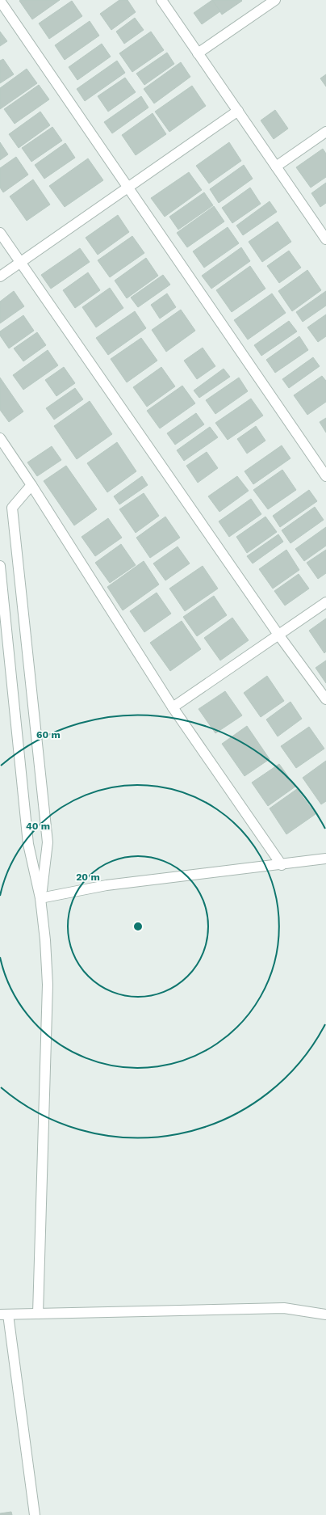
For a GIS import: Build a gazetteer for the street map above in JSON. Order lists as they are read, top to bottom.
{
  "rings": ["60 m", "40 m", "20 m"]
}
